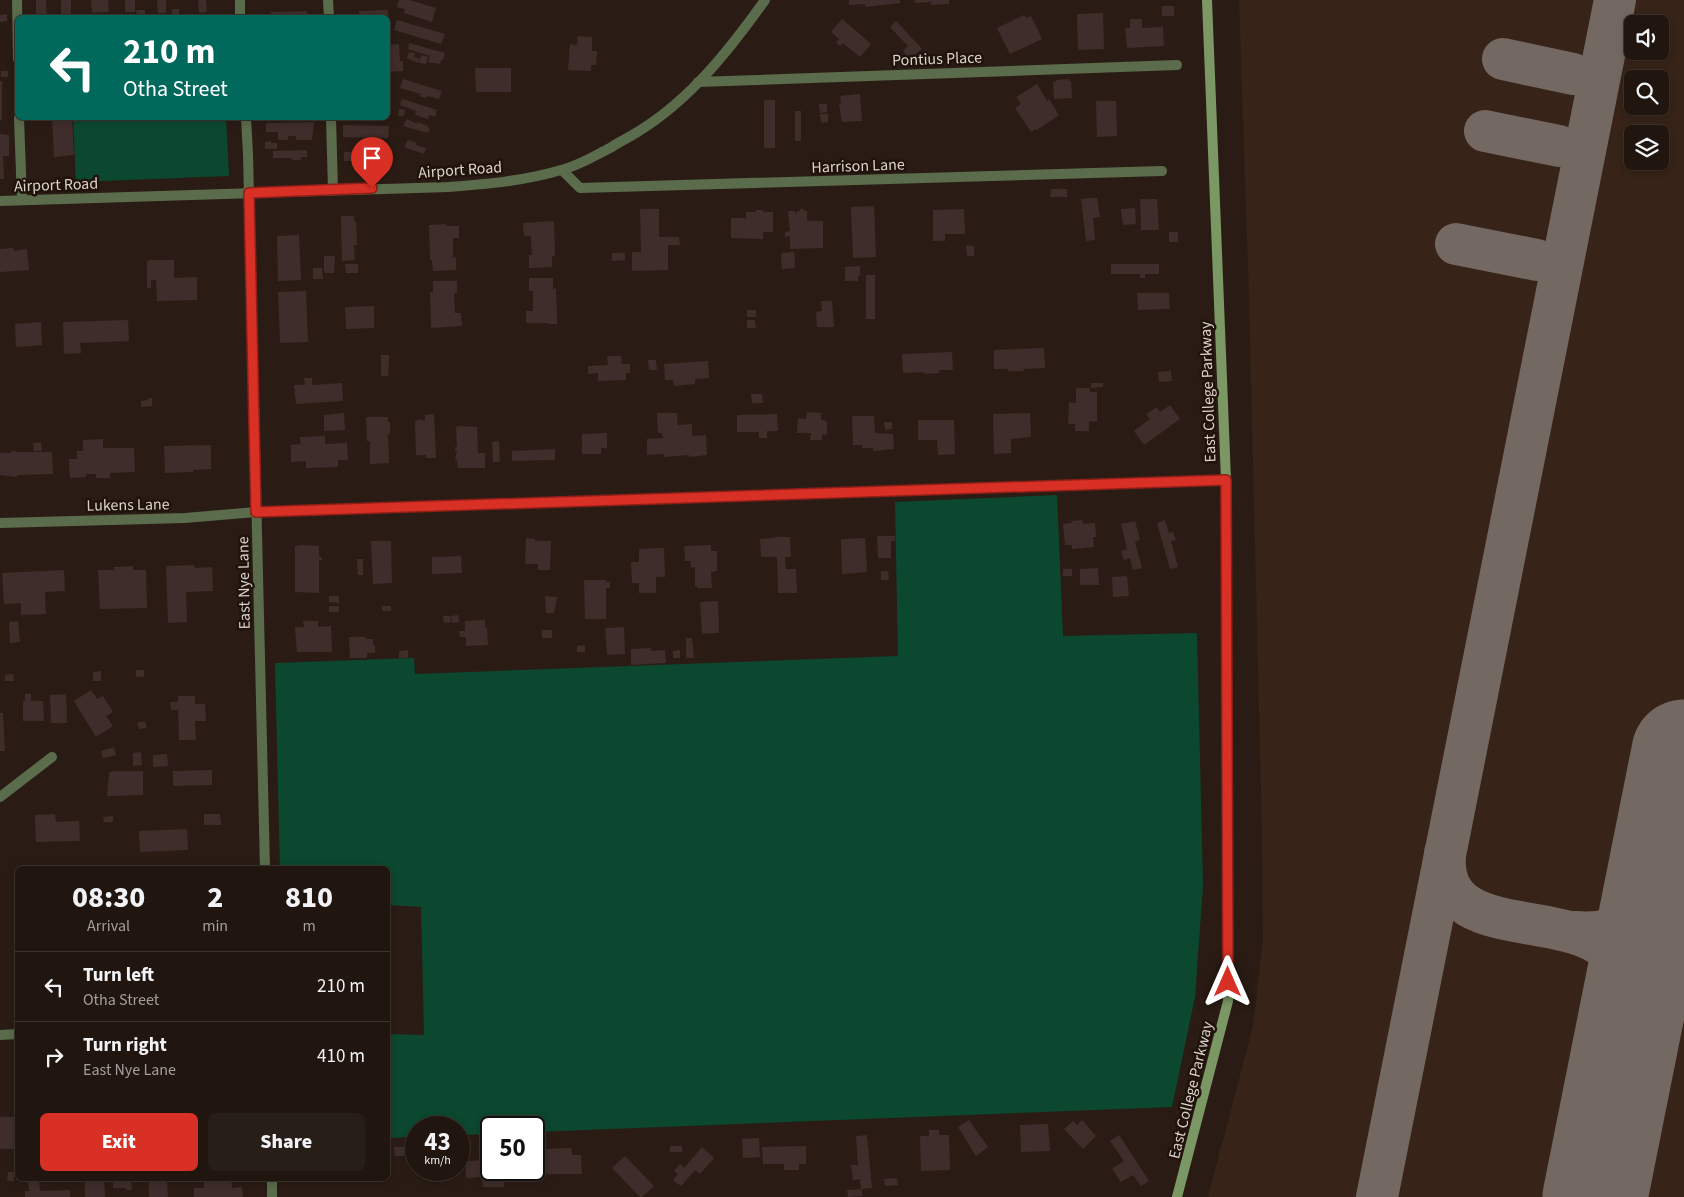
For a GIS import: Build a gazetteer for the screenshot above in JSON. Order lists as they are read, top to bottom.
{
  "streets": {
    "main road": ["East College Parkway"],
    "street": [
      "Pontius Place",
      "Harrison Lane",
      "Airport Road",
      "Lukens Lane",
      "East Nye Lane"
    ]
  },
  "crossings": [
    ["Pontius Place", "Airport Road"],
    ["Harrison Lane", "Airport Road"],
    ["Airport Road", "East Nye Lane"],
    ["East College Parkway", "Lukens Lane"],
    ["Lukens Lane", "East Nye Lane"]
  ],
  "page": {
    "turn": ["210 m", "Otha Street"],
    "eta": [
      "08:30",
      "Arrival",
      "2",
      "min",
      "810",
      "m"
    ],
    "list": [
      {
        "name": "Turn left",
        "note": "Otha Street",
        "value": "210 m"
      },
      {
        "name": "Turn right",
        "note": "East Nye Lane",
        "value": "410 m"
      }
    ],
    "buttons": ["Exit", "Share"],
    "speed": "43 km/h",
    "limit": "50"
  }
}
